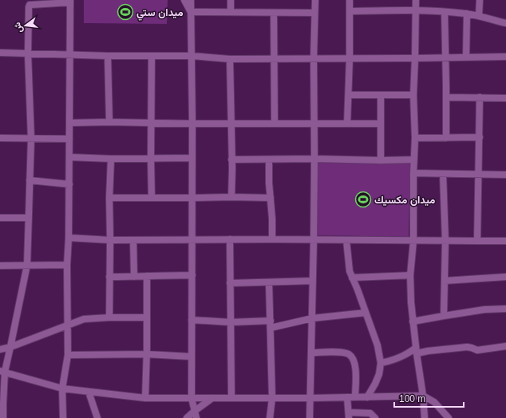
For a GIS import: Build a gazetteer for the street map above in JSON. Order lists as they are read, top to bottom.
{
  "places": {
    "sports": ["ميدان ستي", "ميدان مكسيك"]
  },
  "scale_bar": "100 m",
  "north": "left"
}
